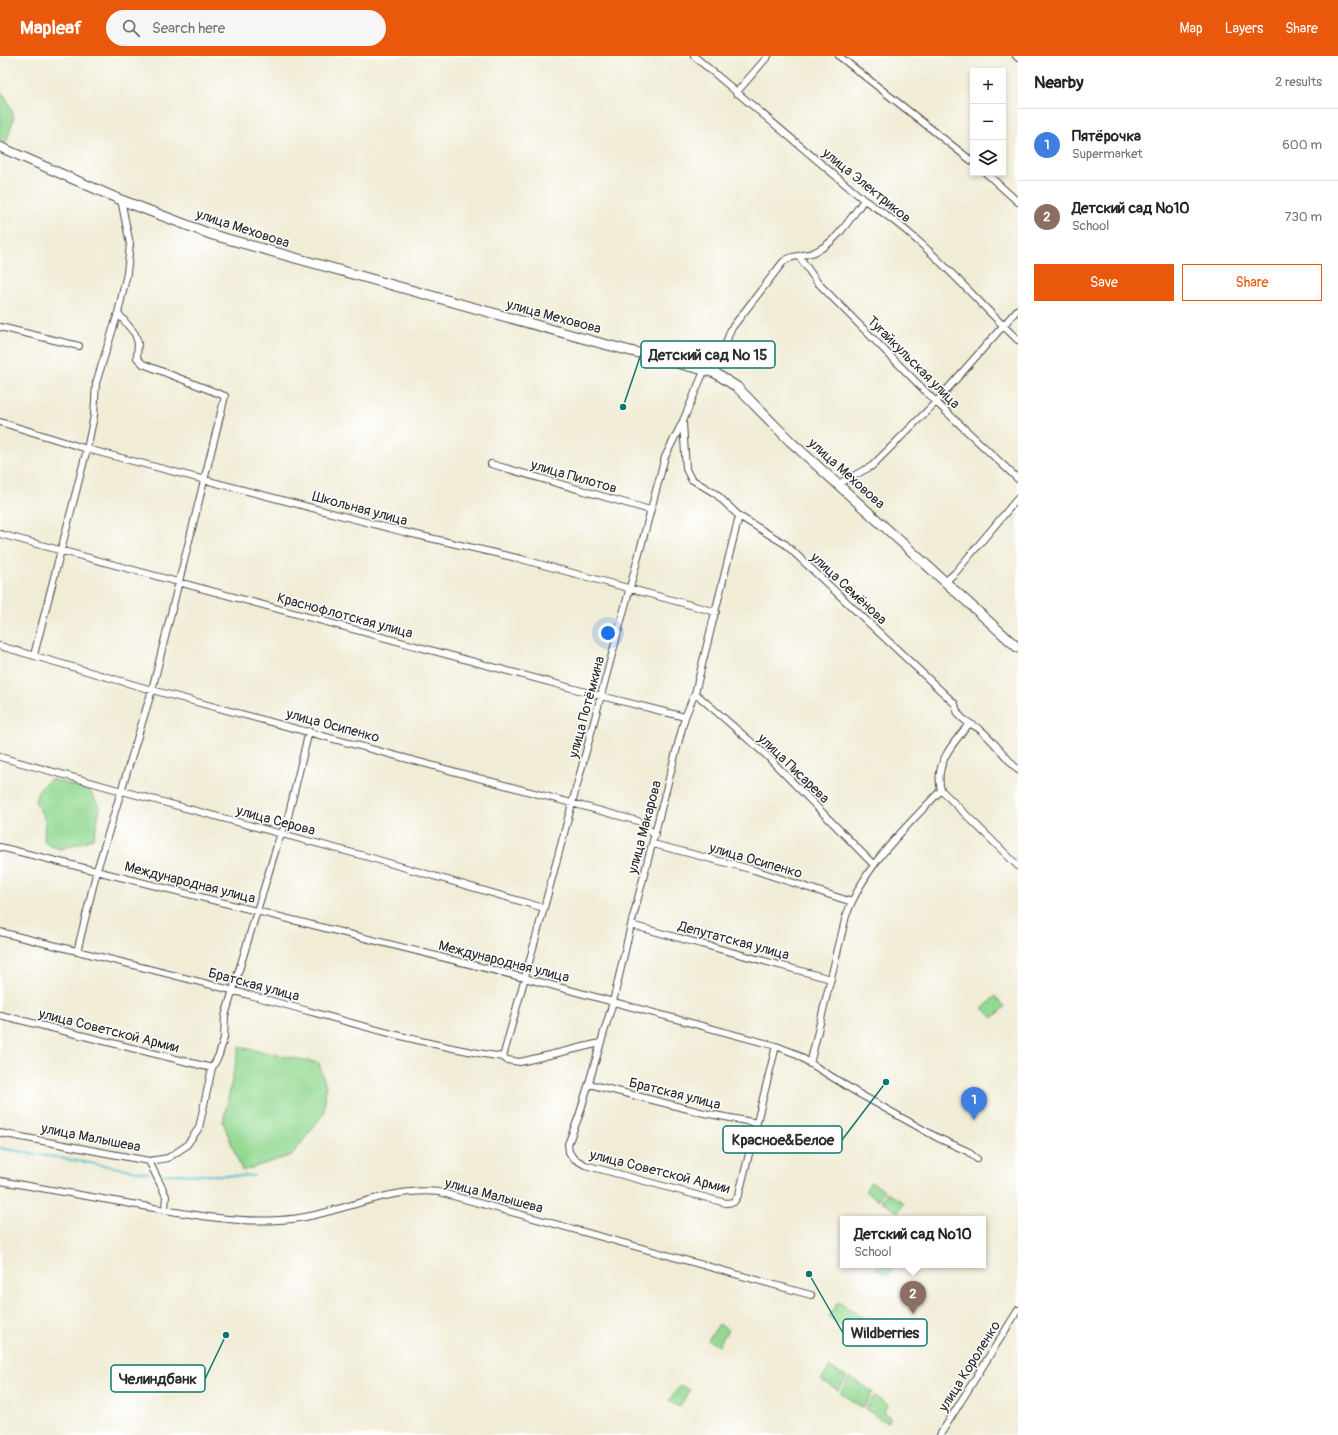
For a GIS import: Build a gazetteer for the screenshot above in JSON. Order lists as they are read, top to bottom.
{
  "streets": {
    "street": [
      "улица Электриков",
      "улица Меховова",
      "Тугайкульская улица",
      "улица Пилотов",
      "Школьная улица",
      "улица Семёнова",
      "Краснофлотская улица",
      "улица Потёмкина",
      "улица Осипенко",
      "улица Писарева",
      "улица Серова",
      "улица Макарова",
      "Международная улица",
      "Депутатская улица",
      "Братская улица",
      "улица Советской Армии",
      "улица Малышева",
      "улица Короленко"
    ]
  },
  "crossings": [
    ["улица Меховова", "улица Потёмкина"],
    ["улица Пилотов", "улица Потёмкина"],
    ["Школьная улица", "улица Потёмкина"],
    ["Школьная улица", "улица Макарова"],
    ["улица Семёнова", "улица Потёмкина"],
    ["улица Семёнова", "улица Макарова"],
    ["Краснофлотская улица", "улица Потёмкина"],
    ["Краснофлотская улица", "улица Макарова"],
    ["улица Потёмкина", "улица Осипенко"],
    ["улица Потёмкина", "улица Серова"],
    ["улица Потёмкина", "Международная улица"],
    ["улица Потёмкина", "Братская улица"],
    ["улица Осипенко", "улица Макарова"],
    ["улица Писарева", "улица Макарова"],
    ["улица Макарова", "Международная улица"],
    ["улица Макарова", "Депутатская улица"],
    ["улица Макарова", "Братская улица"],
    ["улица Макарова", "улица Советской Армии"],
    ["Братская улица", "улица Советской Армии"]
  ],
  "places": [
    "Детский сад № 15",
    "Красное&Белое",
    "Wildberries",
    "Челиндбанк"
  ],
  "page": {
    "header": "Mapleaf",
    "search": "Search here",
    "nav": ["Map", "Layers", "Share"],
    "heading": ["Nearby", "2 results"],
    "map_buttons": ["+", "−"],
    "list": [
      {
        "mark": "1",
        "name": "Пятёрочка",
        "note": "Supermarket",
        "value": "600 m"
      },
      {
        "mark": "2",
        "name": "Детский сад №10",
        "note": "School",
        "value": "730 m"
      }
    ],
    "buttons": ["Save", "Share"],
    "pins": ["1", "2"],
    "popup": ["Детский сад №10", "School"]
  }
}
